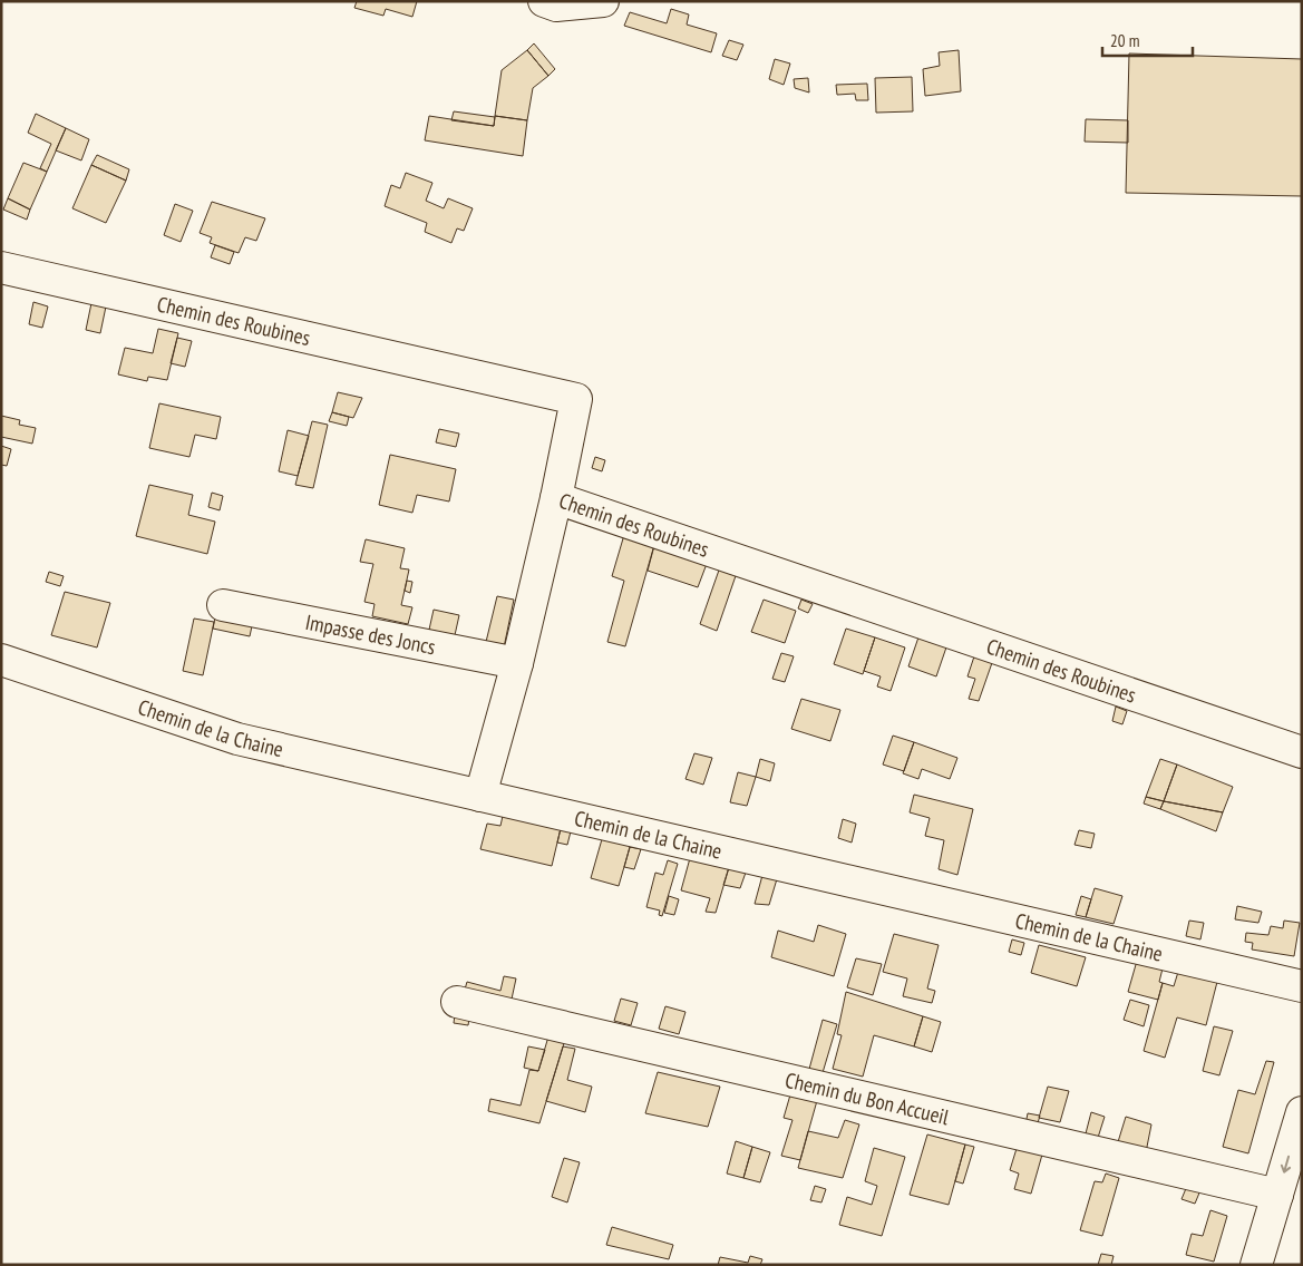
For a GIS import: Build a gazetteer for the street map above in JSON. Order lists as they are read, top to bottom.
{
  "streets": {
    "street": [
      "Chemin des Roubines",
      "Impasse des Joncs",
      "Chemin de la Chaine",
      "Chemin du Bon Accueil"
    ]
  },
  "scale_bar": "20 m"
}
